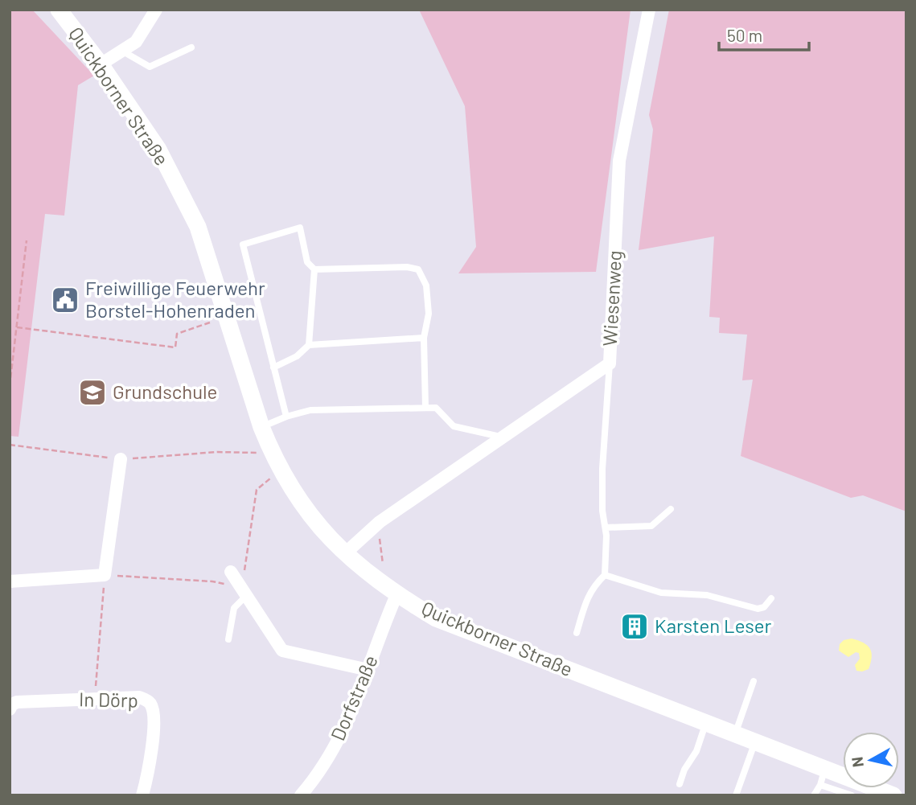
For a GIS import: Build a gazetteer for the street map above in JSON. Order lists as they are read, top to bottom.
{
  "streets": {
    "main road": ["Quickborner Straße"],
    "street": ["Wiesenweg", "Dorfstraße", "In Dörp"]
  },
  "crossings": [
    ["Quickborner Straße", "Wiesenweg"],
    ["Quickborner Straße", "Dorfstraße"]
  ],
  "places": {
    "public building": ["Freiwillige Feuerwehr Borstel-Hohenraden"],
    "school or university": ["Grundschule"],
    "building": ["Karsten Leser"]
  },
  "scale_bar": "50 m",
  "north": "left"
}
